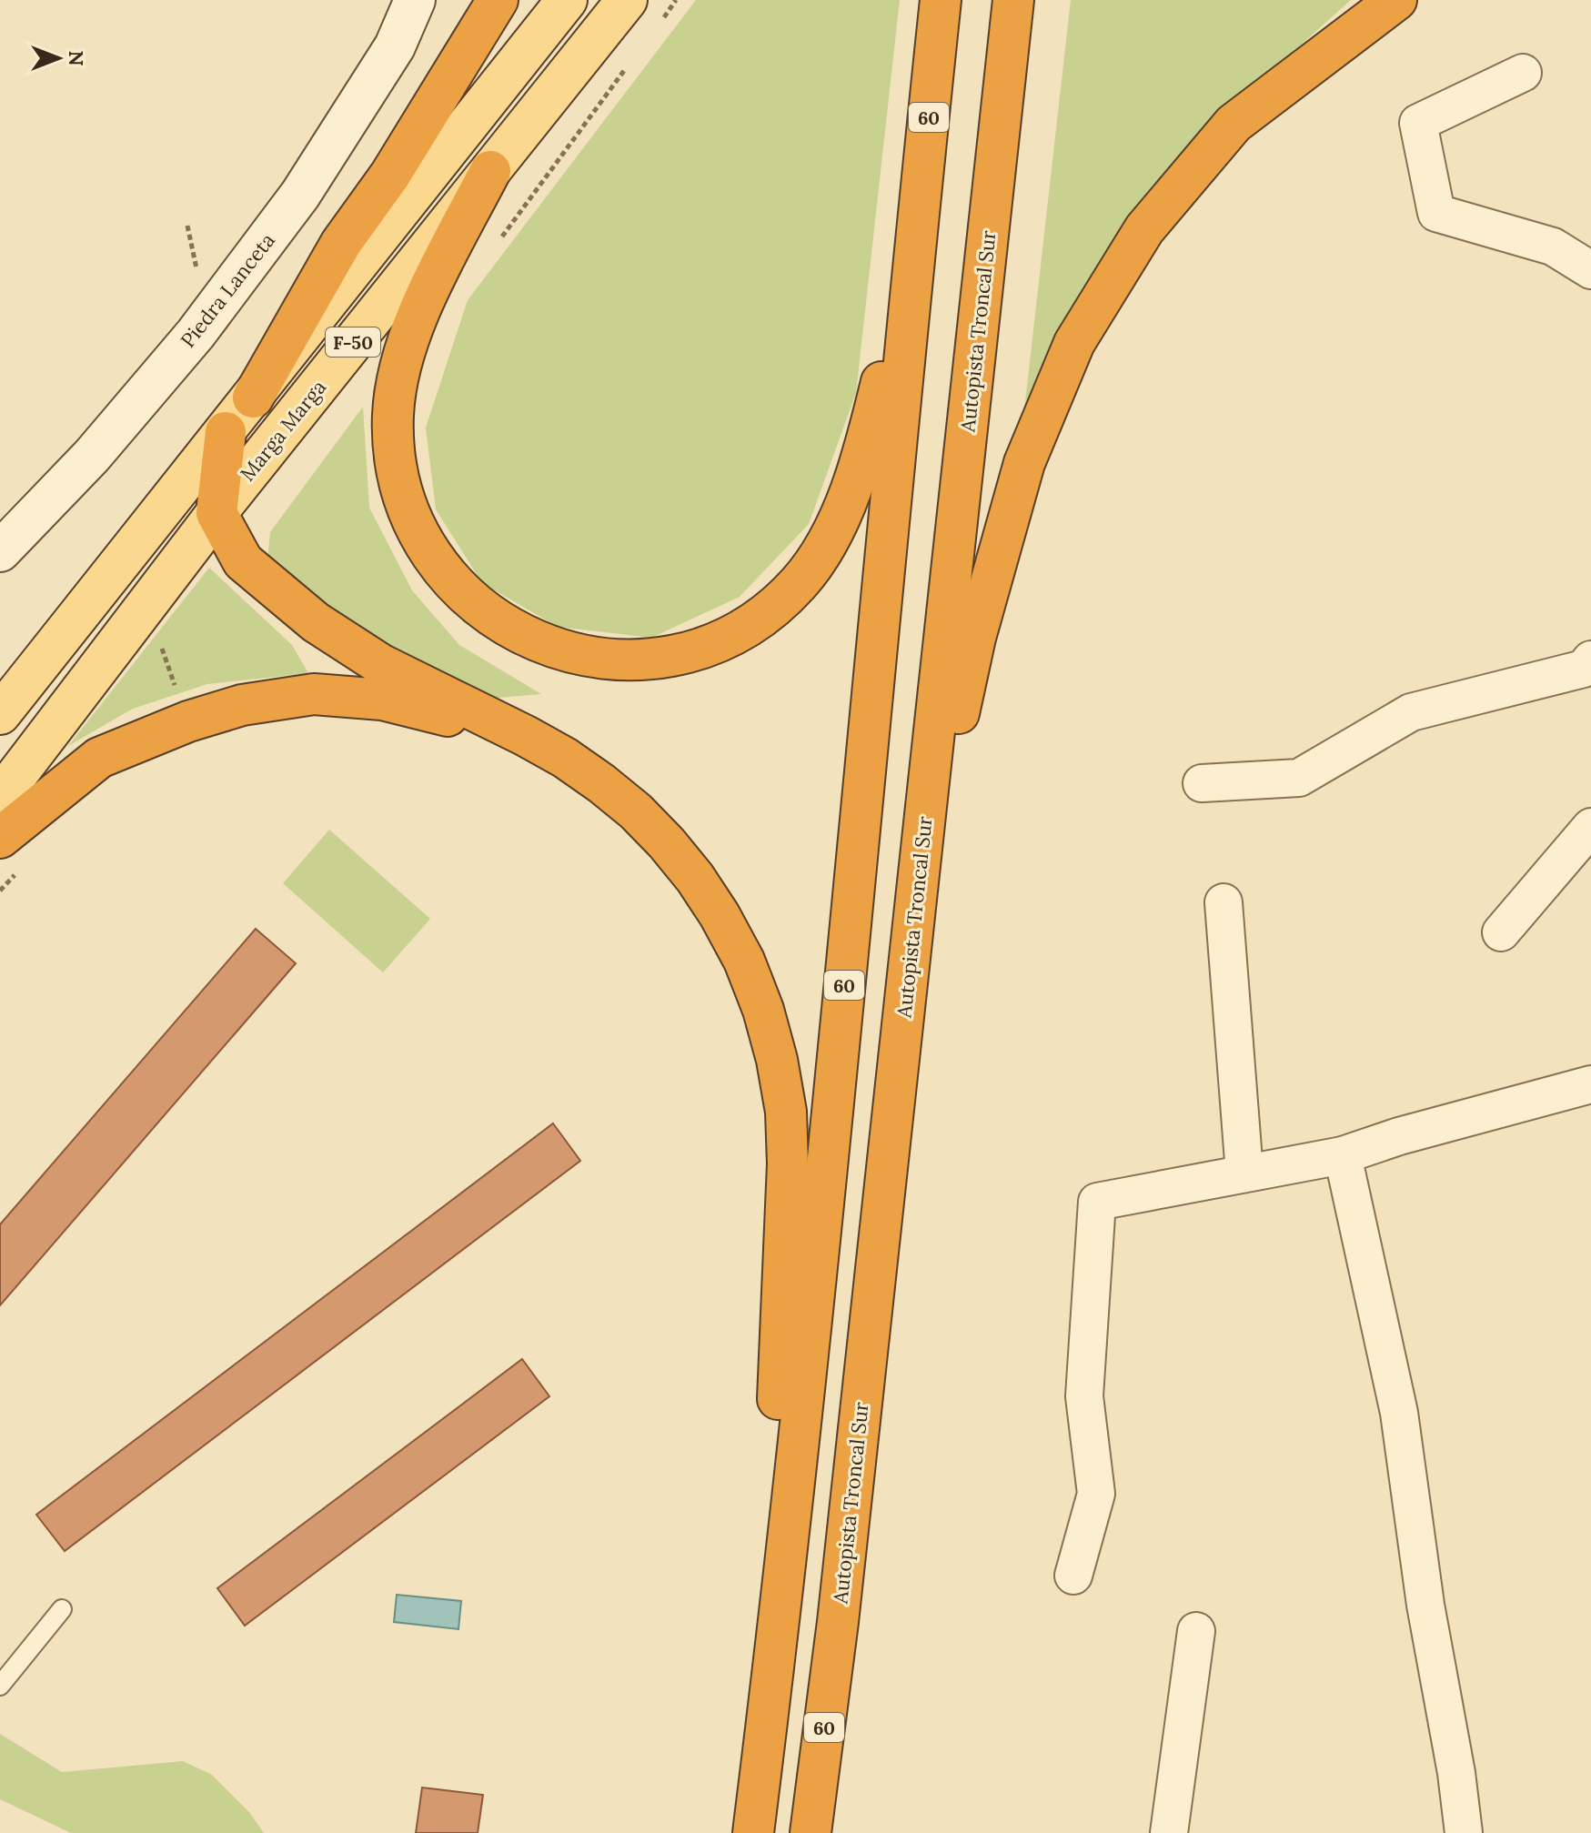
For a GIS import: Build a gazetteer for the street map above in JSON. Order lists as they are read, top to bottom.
{
  "streets": {
    "highway": ["60", "Autopista Troncal Sur"],
    "main road": ["F-50", "Marga Marga"],
    "street": ["Piedra Lanceta"]
  },
  "north": "right"
}
